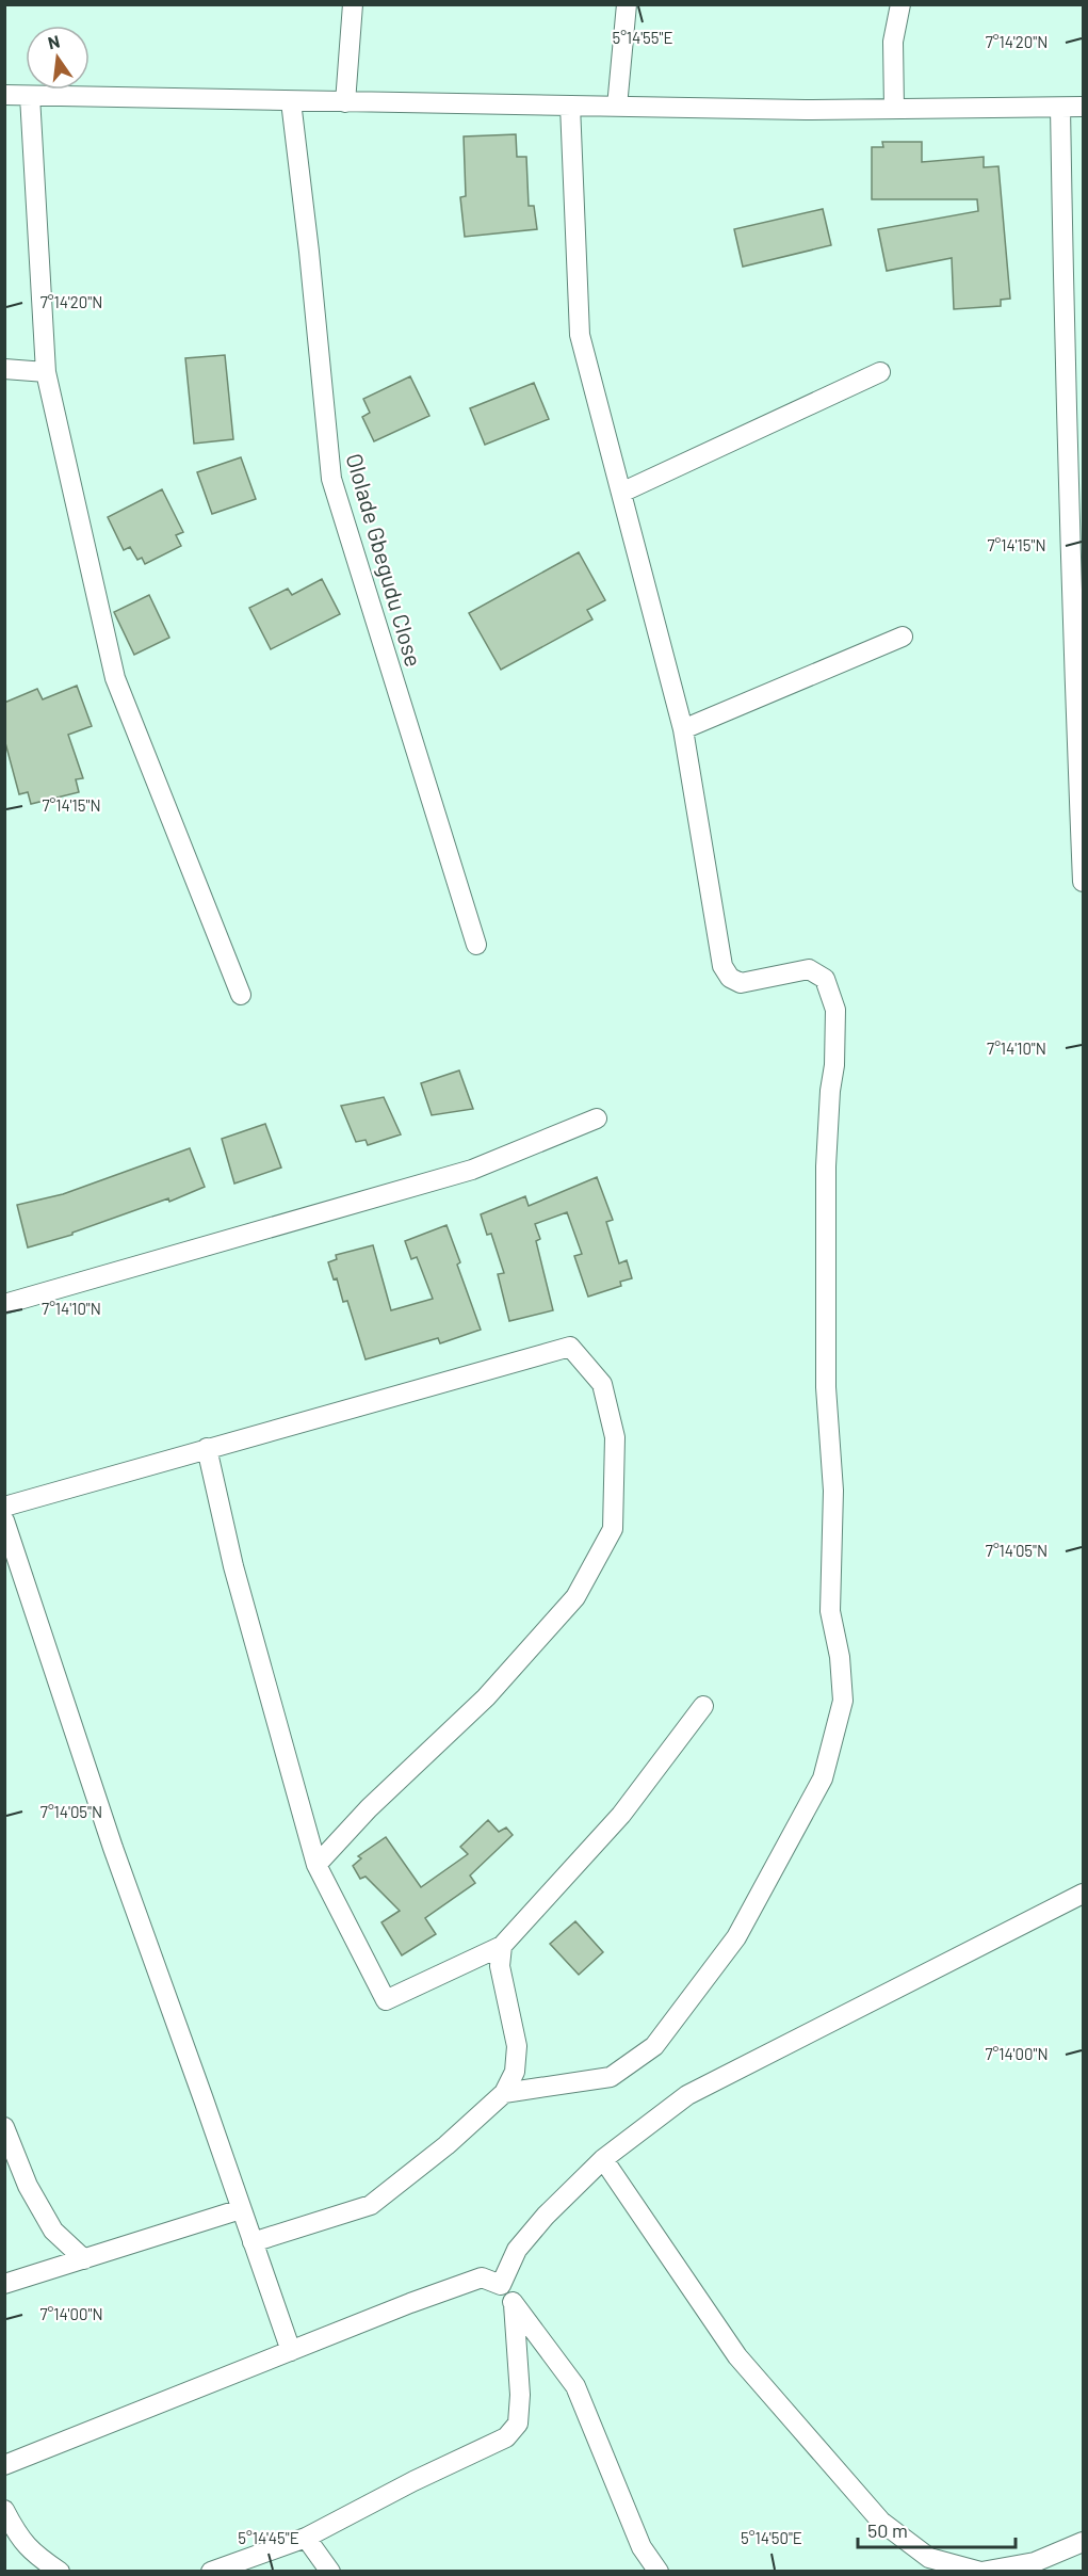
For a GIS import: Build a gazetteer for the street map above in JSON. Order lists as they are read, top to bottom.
{
  "streets": {
    "street": ["Ololade Gbegudu Close"]
  },
  "scale_bar": "50 m",
  "north": "top",
  "coordinates": [
    "5°14'55\"E",
    "7°14'20\"N",
    "7°14'15\"N",
    "7°14'10\"N",
    "7°14'05\"N",
    "7°14'00\"N",
    "5°14'45\"E",
    "5°14'50\"E"
  ]
}
